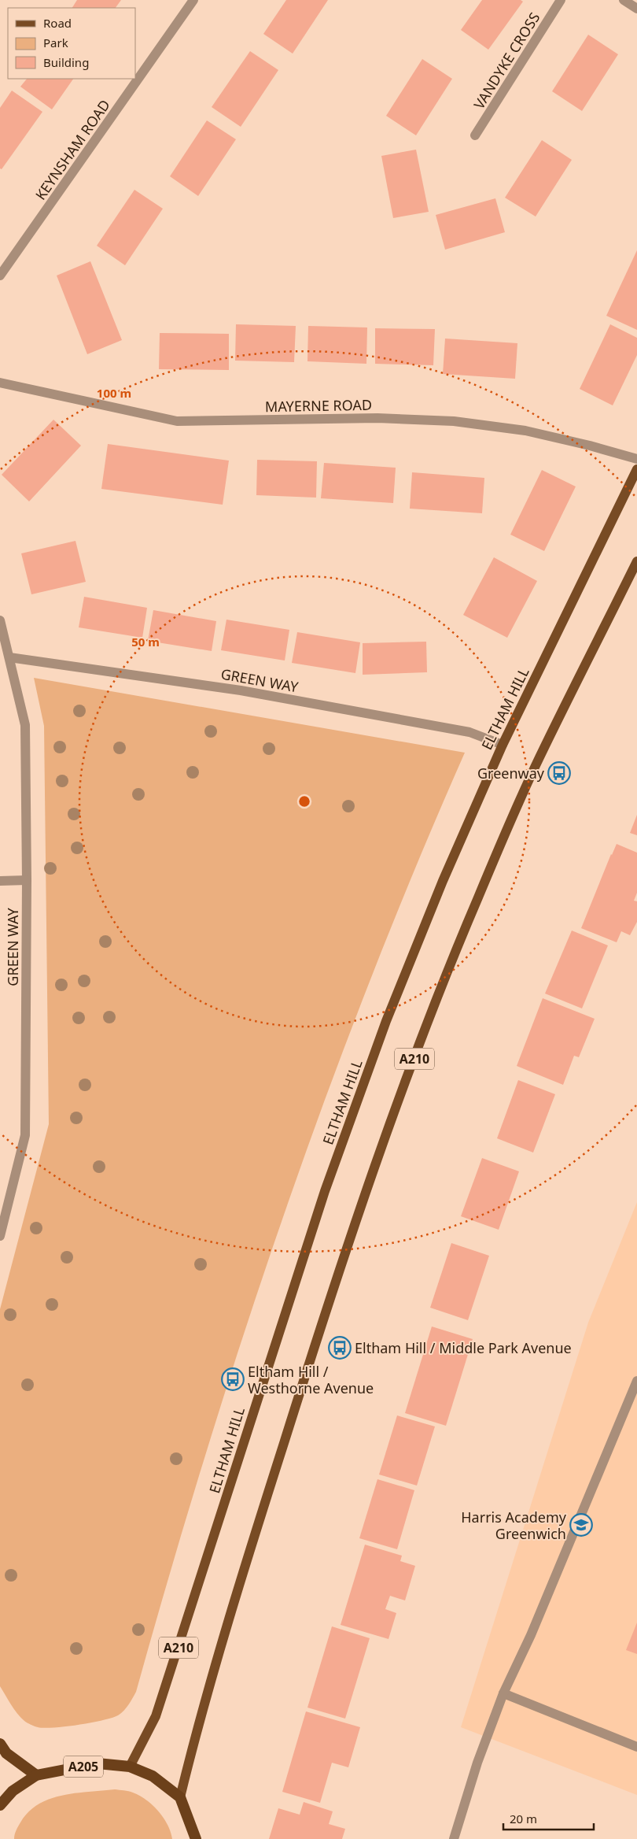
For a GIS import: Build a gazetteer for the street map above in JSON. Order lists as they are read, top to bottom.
{
  "streets": {
    "highway": ["A205"],
    "main road": ["ELTHAM HILL", "A210"],
    "street": [
      "VANDYKE CROSS",
      "KEYNSHAM ROAD",
      "MAYERNE ROAD",
      "GREEN WAY"
    ]
  },
  "crossings": [
    ["GREEN WAY", "ELTHAM HILL"],
    ["ELTHAM HILL", "A205"],
    ["A210", "A205"]
  ],
  "places": {
    "bus stop": ["Greenway", "Eltham Hill / Middle Park Avenue", "Eltham Hill / Westhorne Avenue"],
    "school or university": ["Harris Academy Greenwich"]
  },
  "legend": ["Road", "Park", "Building"],
  "scale_bar": "20 m",
  "rings": ["100 m", "50 m"]
}
